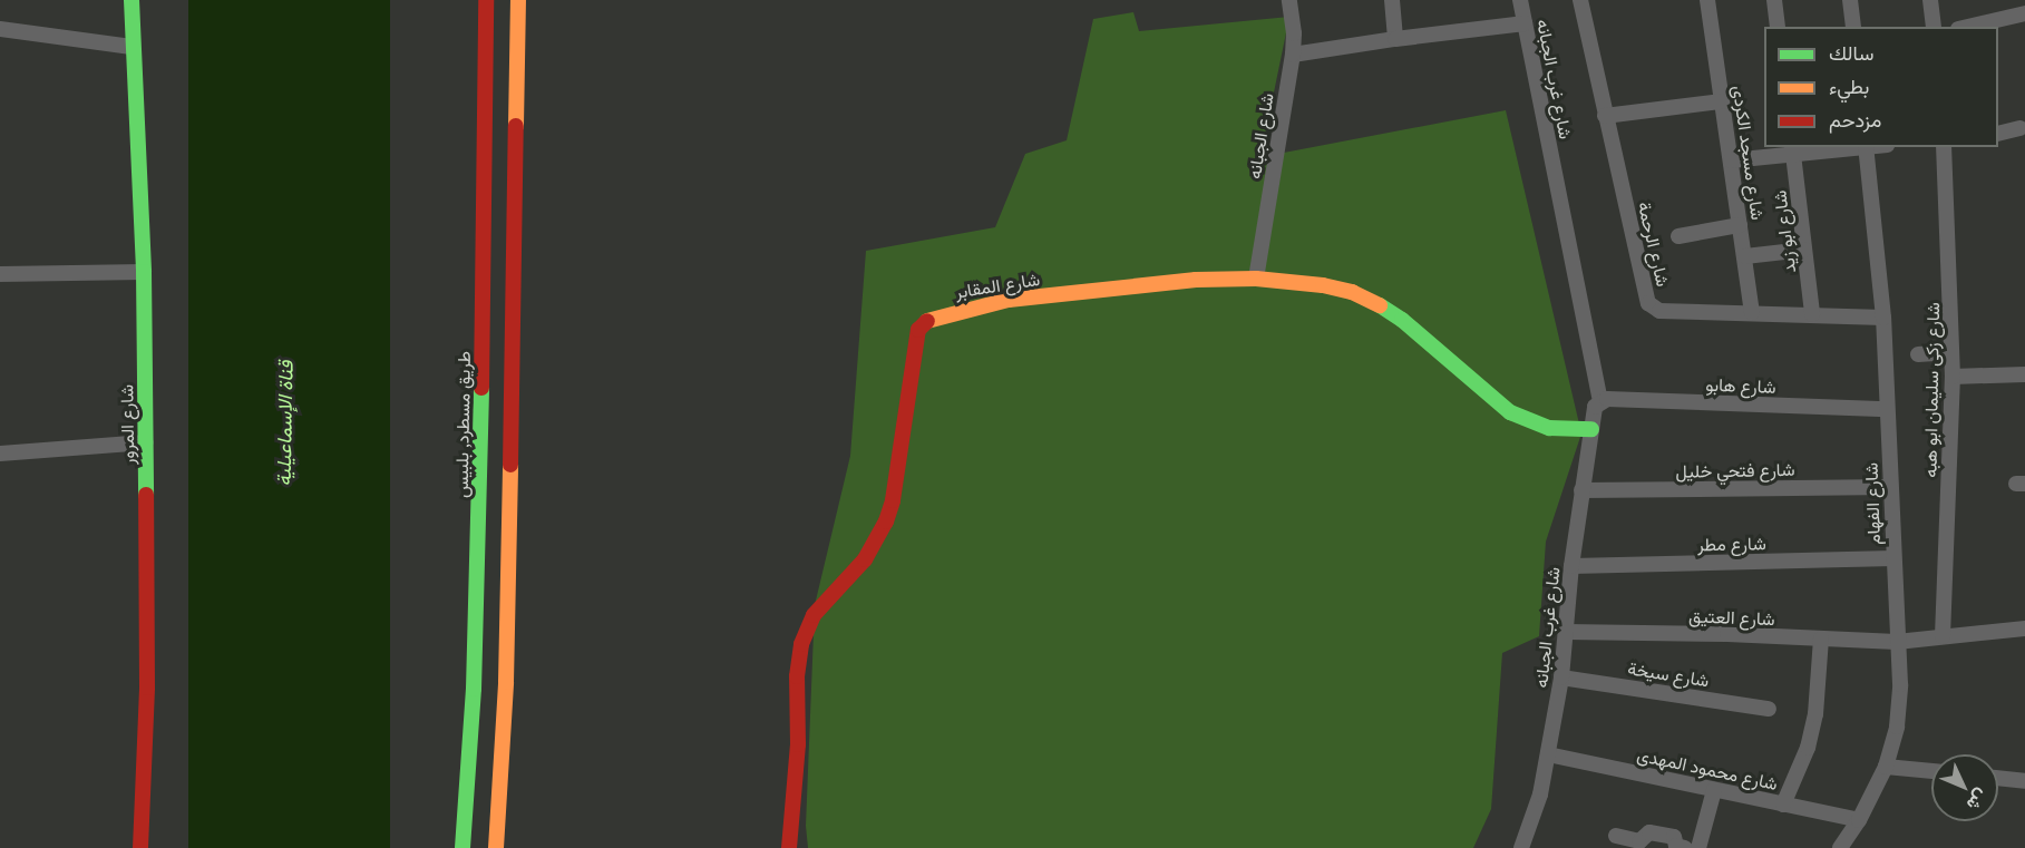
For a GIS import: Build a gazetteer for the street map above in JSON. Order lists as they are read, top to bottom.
{
  "streets": {
    "main road": ["شارع المقابر", "شارع المرور", "طريق مسطرد, بلبيس"],
    "street": [
      "شارع غرب الجبانه",
      "شارع الجبانه",
      "شارع مسجد الكردى",
      "شارع ابو زيد",
      "شارع الرحمة",
      "شارع هابو",
      "شارع زكى سليمان ابو هبه",
      "شارع فتحي خليل",
      "شارع الفهام",
      "شارع مطر",
      "شارع العتيق",
      "شارع سيخة",
      "شارع محمود المهدى"
    ]
  },
  "crossings": [
    ["شارع غرب الجبانه", "شارع المقابر"],
    ["شارع غرب الجبانه", "شارع هابو"],
    ["شارع غرب الجبانه", "شارع فتحي خليل"],
    ["شارع غرب الجبانه", "شارع مطر"],
    ["شارع غرب الجبانه", "شارع العتيق"],
    ["شارع غرب الجبانه", "شارع سيخة"],
    ["شارع غرب الجبانه", "شارع محمود المهدى"],
    ["شارع الجبانه", "شارع المقابر"],
    ["شارع مسجد الكردى", "شارع الرحمة"],
    ["شارع ابو زيد", "شارع الرحمة"],
    ["شارع الرحمة", "شارع الفهام"],
    ["شارع هابو", "شارع الفهام"],
    ["شارع زكى سليمان ابو هبه", "شارع العتيق"],
    ["شارع فتحي خليل", "شارع الفهام"],
    ["شارع الفهام", "شارع مطر"],
    ["شارع الفهام", "شارع العتيق"],
    ["شارع الفهام", "شارع محمود المهدى"]
  ],
  "water": ["قناة الإسماعيلية"],
  "legend": ["سالك", "بطيء", "مزدحم"],
  "north": "bottom right"
}
